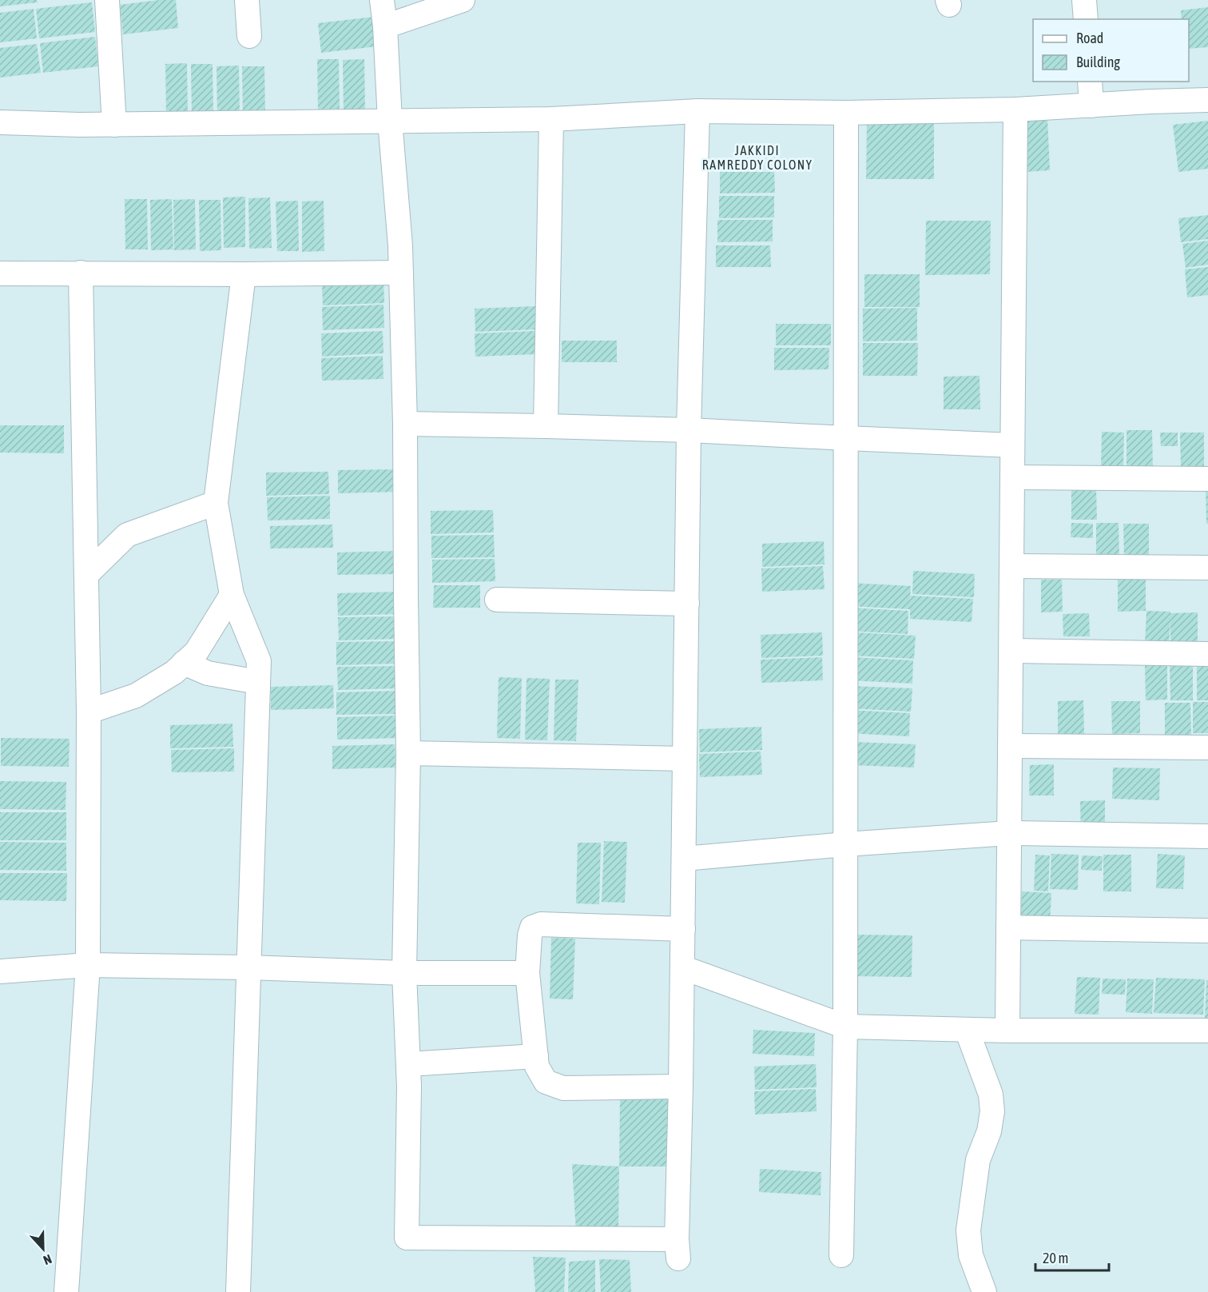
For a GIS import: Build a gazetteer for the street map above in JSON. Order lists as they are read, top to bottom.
{
  "districts": ["JAKKIDI RAMREDDY COLONY"],
  "legend": ["Road", "Building"],
  "scale_bar": "20 m",
  "north": "bottom"
}
